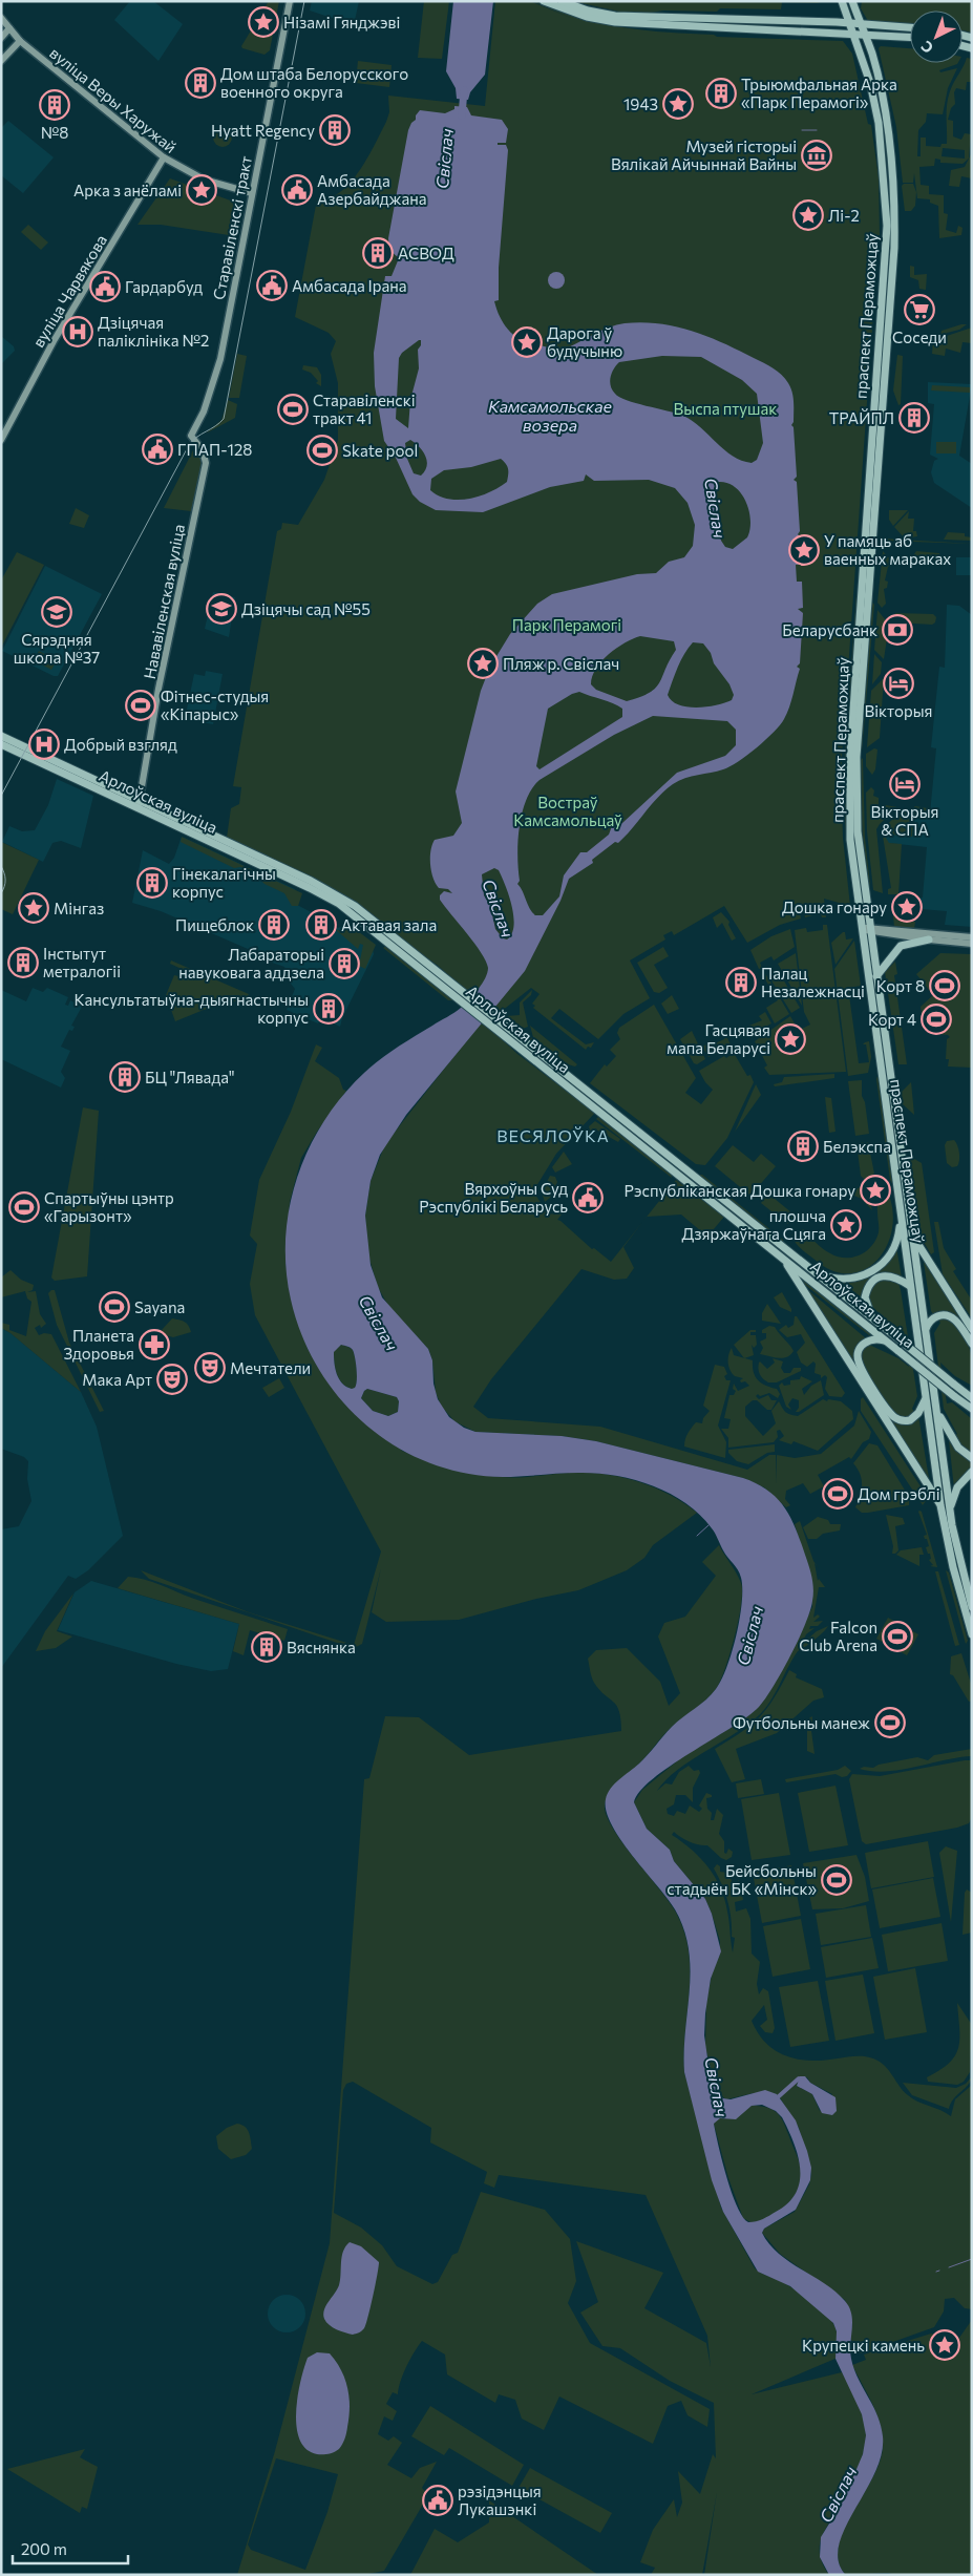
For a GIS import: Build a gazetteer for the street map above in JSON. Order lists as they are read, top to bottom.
{
  "streets": {
    "main road": [
      "вуліца Веры Харужай",
      "Старавіленскі тракт",
      "вуліца Чарвякова",
      "праспект Пераможцаў",
      "Нававіленская вуліца",
      "Арлоўская вуліца"
    ]
  },
  "crossings": [
    ["вуліца Веры Харужай", "Старавіленскі тракт"],
    ["вуліца Веры Харужай", "вуліца Чарвякова"],
    ["Старавіленскі тракт", "Нававіленская вуліца"],
    ["Нававіленская вуліца", "Арлоўская вуліца"]
  ],
  "districts": ["ВЕСЯЛОЎКА"],
  "water": ["Свіслач", "Камсамольскае возера"],
  "parks": ["Выспа птушак", "Парк Перамогі", "Востраў Камсамольцаў"],
  "places": {
    "place": [
      "Нізамі Гянджэві",
      "1943",
      "Арка з анёламі",
      "Лі-2",
      "Дарога ў будучыню",
      "У памяць аб ваенных мараках",
      "Пляж р. Свіслач",
      "Дошка гонару",
      "Мінгаз",
      "Гасцявая мапа Беларусі",
      "Рэспубліканская Дошка гонару",
      "плошча Дзяржаўнага Сцяга",
      "Крупецкі камень"
    ],
    "building": [
      "Дом штаба Белорусского военного округа",
      "Трыюмфальная Арка «Парк Перамогі»",
      "№8",
      "Hyatt Regency",
      "АСВОД",
      "ТРАЙПЛ",
      "Гінекалагічны корпус",
      "Пищеблок",
      "Актавая зала",
      "Інстытут метралогіі",
      "Лабараторыі навуковага аддзела",
      "Палац Незалежнасці",
      "Кансультатыўна-дыягнастычны корпус",
      "БЦ \"Лявада\"",
      "Белэкспа",
      "Вяснянка"
    ],
    "museum": ["Музей гісторыі Вялікай Айчыннай Вайны"],
    "public building": [
      "Амбасада Азербайджана",
      "Амбасада Ірана",
      "Гардарбуд",
      "ГПАП-128",
      "Вярхоўны Суд Рэспублікі Беларусь",
      "рэзідэнцыя Лукашэнкі"
    ],
    "supermarket": ["Соседи"],
    "hospital": ["Дзіцячая паліклініка №2", "Добрый взгляд"],
    "sports": [
      "Старавіленскі тракт 41",
      "Skate pool",
      "Фітнес-студыя «Кіпарыс»",
      "Корт 8",
      "Корт 4",
      "Спартыўны цэнтр «Гарызонт»",
      "Sayana",
      "Дом грэблі",
      "Falcon Club Arena",
      "Футбольны манеж",
      "Бейсбольны стадыён БК «Мінск»"
    ],
    "school or university": ["Дзіцячы сад №55", "Сярэдняя школа №37"],
    "bank": ["Беларусбанк"],
    "hotel": ["Вікторыя", "Вікторыя & СПА"],
    "pharmacy": ["Планета Здоровья"],
    "theatre": ["Мечтатели", "Мака Арт"]
  },
  "scale_bar": "200 m",
  "north": "bottom left"
}
